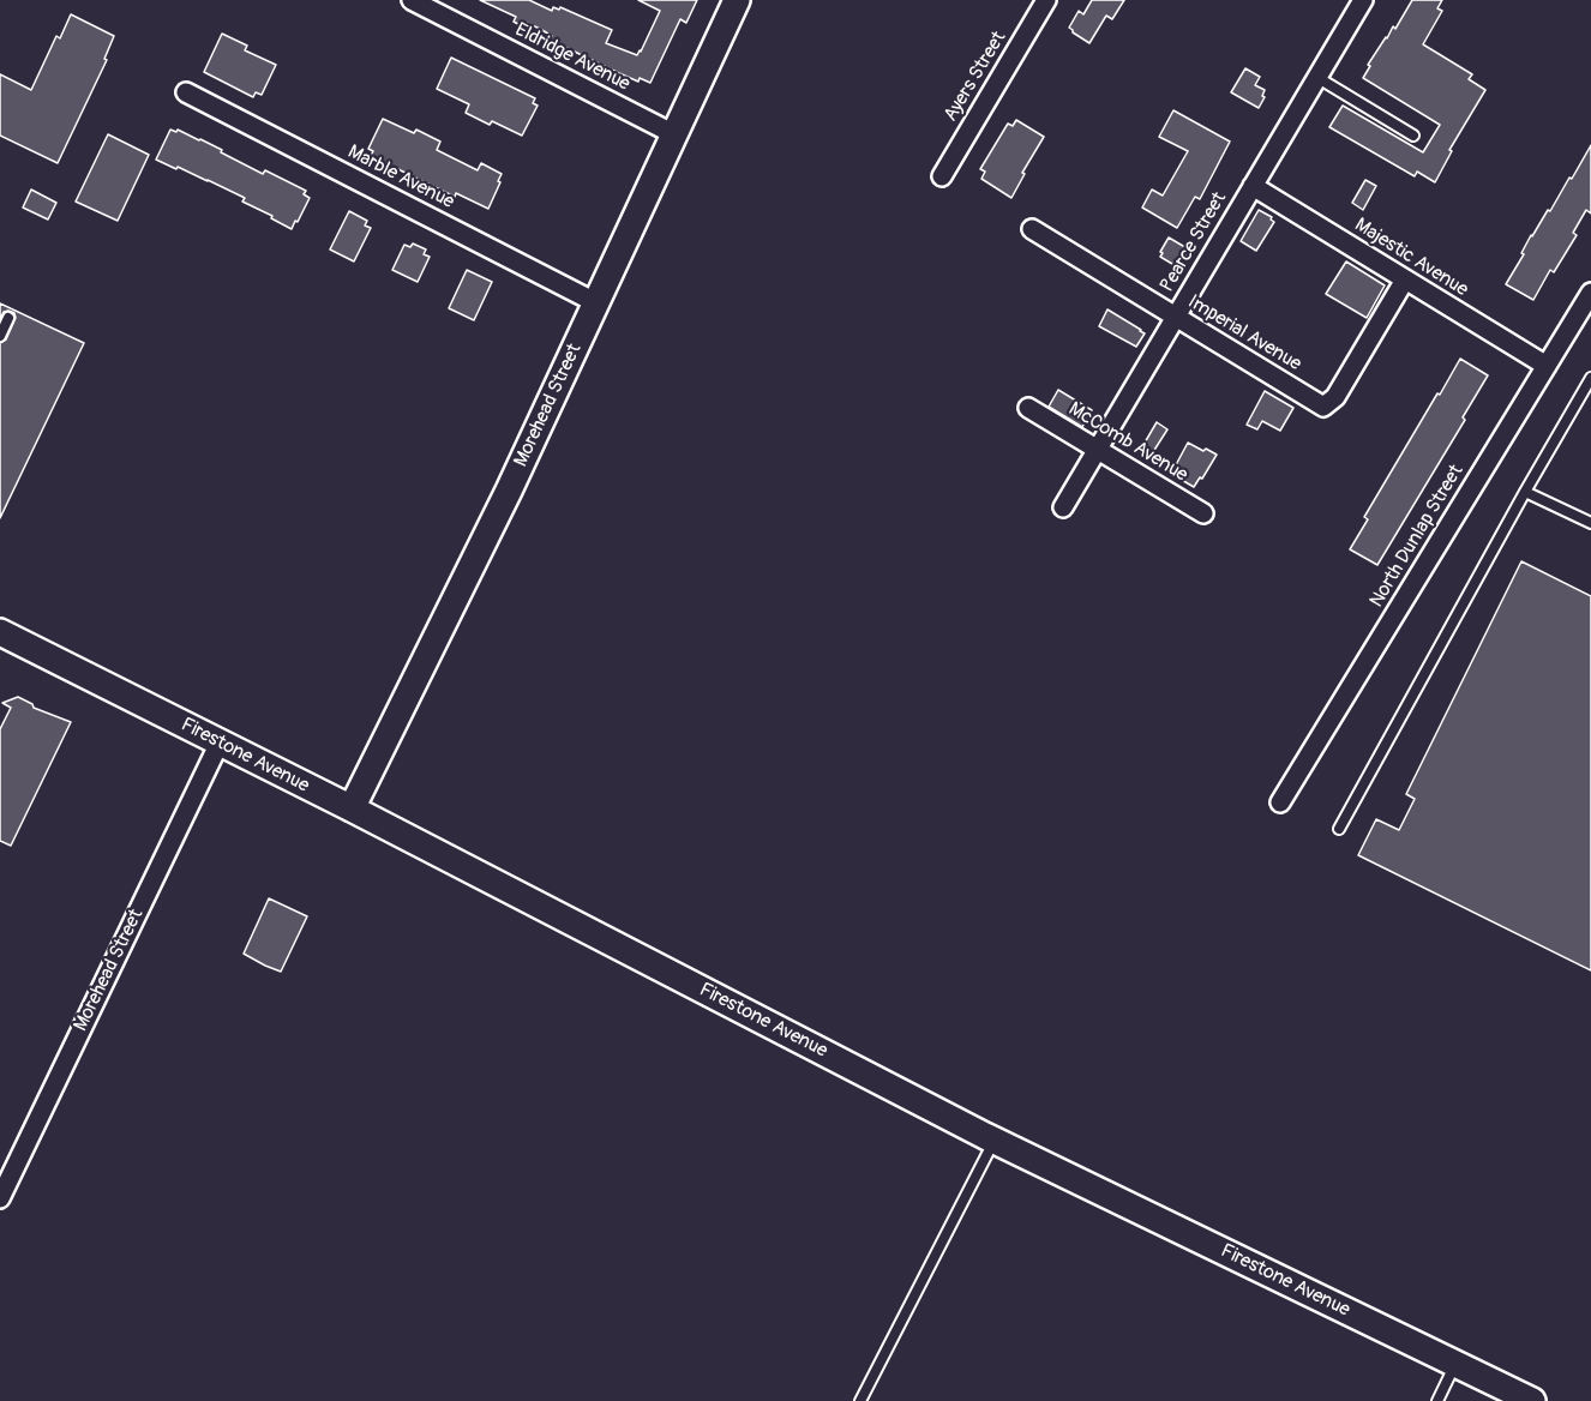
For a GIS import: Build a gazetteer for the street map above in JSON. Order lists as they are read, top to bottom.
{
  "streets": {
    "main road": ["Morehead Street", "Firestone Avenue"],
    "street": [
      "Eldridge Avenue",
      "Ayers Street",
      "Marble Avenue",
      "Pearce Street",
      "Majestic Avenue",
      "Imperial Avenue",
      "McComb Avenue",
      "North Dunlap Street"
    ]
  },
  "crossings": [
    ["Eldridge Avenue", "Morehead Street"],
    ["Marble Avenue", "Morehead Street"],
    ["Pearce Street", "Majestic Avenue"],
    ["Pearce Street", "Imperial Avenue"],
    ["Pearce Street", "McComb Avenue"],
    ["Majestic Avenue", "Imperial Avenue"],
    ["Majestic Avenue", "North Dunlap Street"],
    ["Morehead Street", "Firestone Avenue"]
  ]
}
